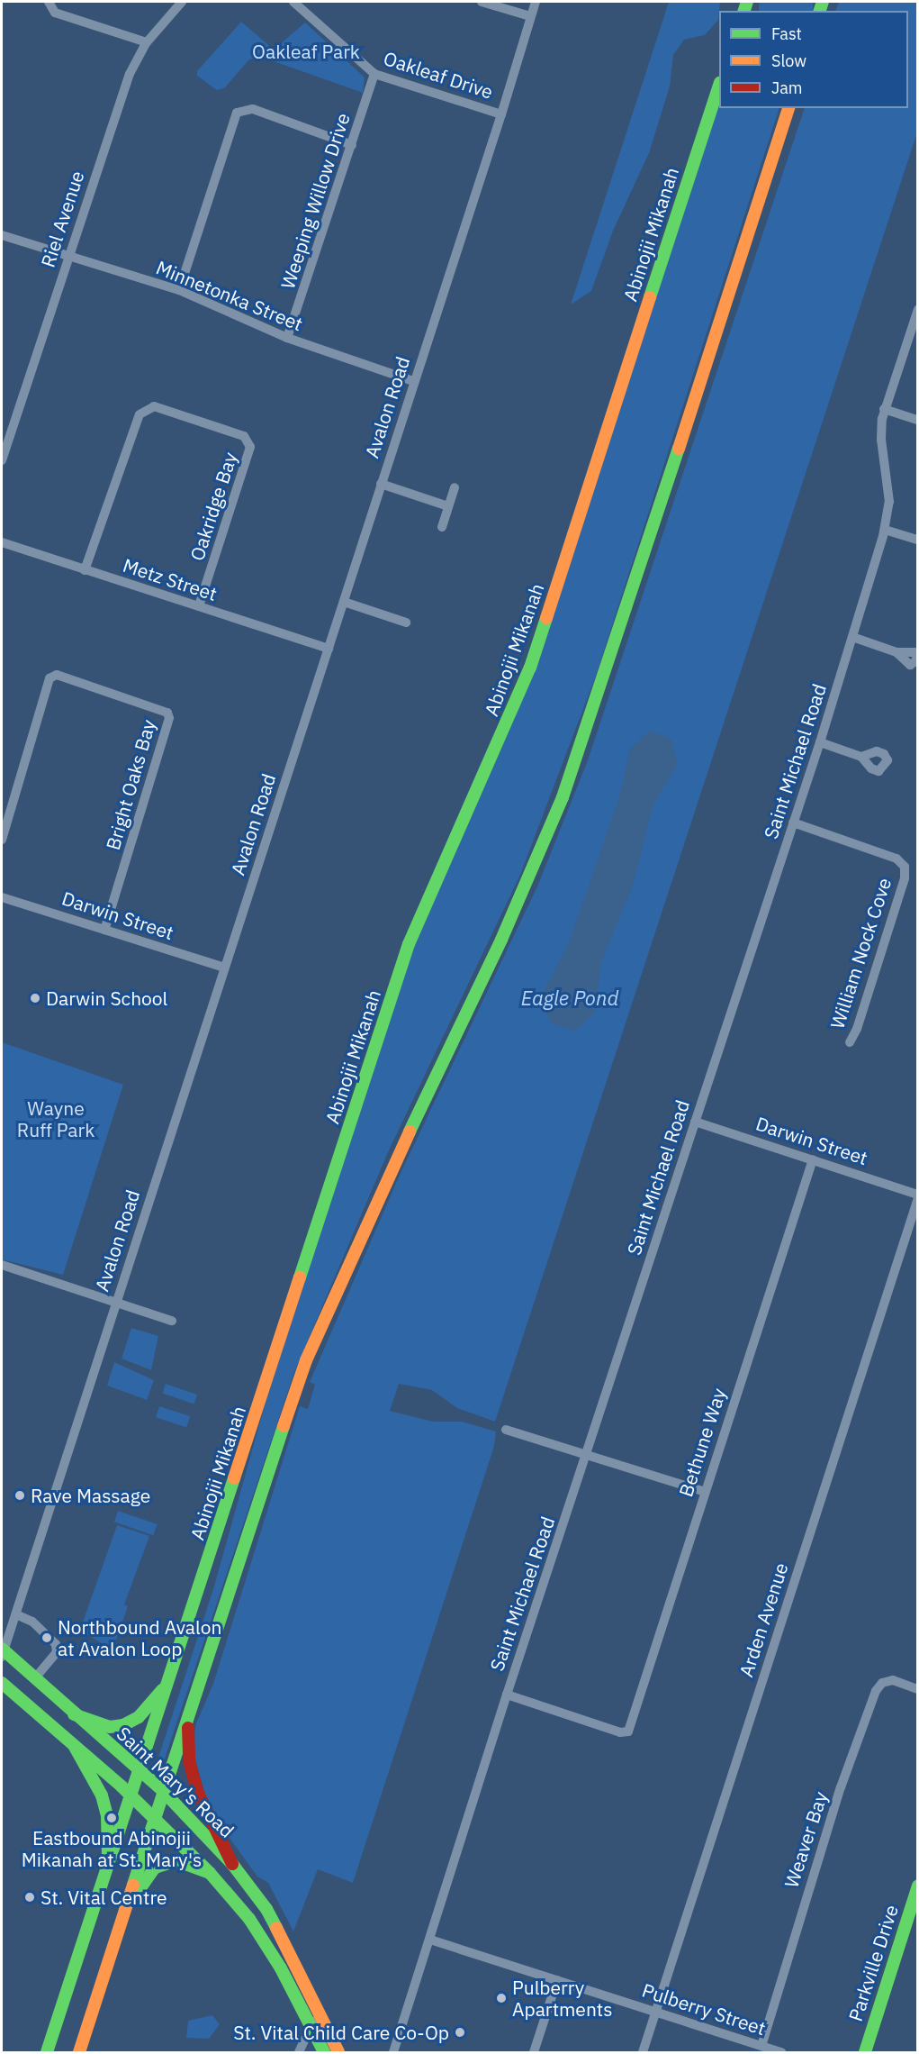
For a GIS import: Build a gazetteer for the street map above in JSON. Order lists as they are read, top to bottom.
{
  "streets": {
    "main road": ["Abinojii Mikanah", "Saint Mary's Road", "Parkville Drive"],
    "street": [
      "Oakleaf Drive",
      "Weeping Willow Drive",
      "Riel Avenue",
      "Minnetonka Street",
      "Avalon Road",
      "Oakridge Bay",
      "Metz Street",
      "Saint Michael Road",
      "Bright Oaks Bay",
      "Darwin Street",
      "William Nock Cove",
      "Bethune Way",
      "Arden Avenue",
      "Weaver Bay",
      "Pulberry Street"
    ]
  },
  "crossings": [
    ["Oakleaf Drive", "Weeping Willow Drive"],
    ["Oakleaf Drive", "Avalon Road"],
    ["Weeping Willow Drive", "Minnetonka Street"],
    ["Riel Avenue", "Minnetonka Street"],
    ["Abinojii Mikanah", "Saint Mary's Road"],
    ["Minnetonka Street", "Avalon Road"],
    ["Avalon Road", "Metz Street"],
    ["Avalon Road", "Darwin Street"],
    ["Avalon Road", "Saint Mary's Road"],
    ["Oakridge Bay", "Metz Street"],
    ["Saint Michael Road", "Darwin Street"],
    ["Saint Michael Road", "William Nock Cove"],
    ["Saint Michael Road", "Bethune Way"],
    ["Saint Michael Road", "Pulberry Street"],
    ["Bright Oaks Bay", "Darwin Street"],
    ["Darwin Street", "Bethune Way"],
    ["Arden Avenue", "Pulberry Street"],
    ["Weaver Bay", "Pulberry Street"]
  ],
  "water": ["Eagle Pond"],
  "parks": ["Oakleaf Park", "Wayne Ruff Park"],
  "places": [
    "Darwin School",
    "Rave Massage",
    "Northbound Avalon at Avalon Loop",
    "Eastbound Abinojii Mikanah at St. Mary's",
    "St. Vital Centre",
    "Pulberry Apartments",
    "St. Vital Child Care Co-Op"
  ],
  "legend": ["Fast", "Slow", "Jam"]
}
